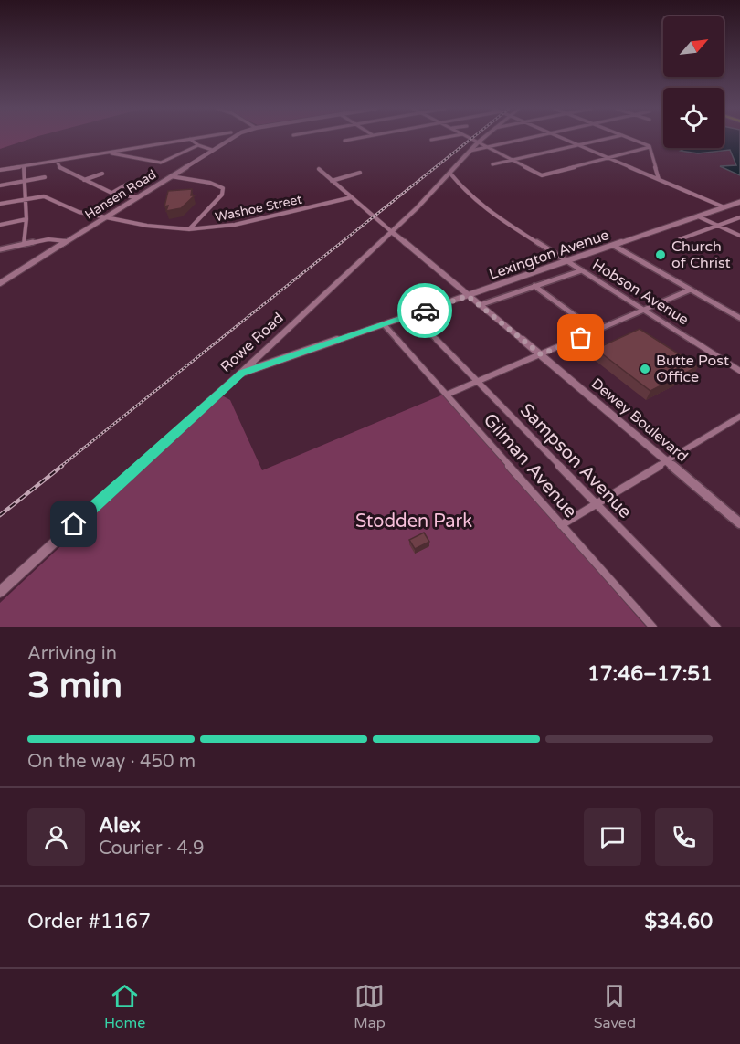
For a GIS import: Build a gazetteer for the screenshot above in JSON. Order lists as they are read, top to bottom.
{
  "streets": {
    "main road": ["Rowe Road"],
    "street": [
      "Hansen Road",
      "Washoe Street",
      "Lexington Avenue",
      "Hobson Avenue",
      "Dewey Boulevard",
      "Sampson Avenue",
      "Gilman Avenue"
    ]
  },
  "crossings": [
    ["Hansen Road", "Washoe Street"],
    ["Washoe Street", "Dewey Boulevard"],
    ["Lexington Avenue", "Hobson Avenue"],
    ["Lexington Avenue", "Rowe Road"],
    ["Lexington Avenue", "Dewey Boulevard"],
    ["Lexington Avenue", "Sampson Avenue"],
    ["Lexington Avenue", "Gilman Avenue"],
    ["Hobson Avenue", "Rowe Road"],
    ["Rowe Road", "Dewey Boulevard"]
  ],
  "parks": ["Stodden Park"],
  "places": ["Church of Christ", "Butte Post Office"],
  "north": "top right",
  "page": {
    "heading": ["3 min", "Arriving in", "17:46–17:51"],
    "panel": [
      "Alex",
      "Courier · 4.9",
      "Order #1167",
      "$34.60"
    ],
    "bar": "On the way · 450 m",
    "tabs": ["Home", "Map", "Saved"]
  }
}
